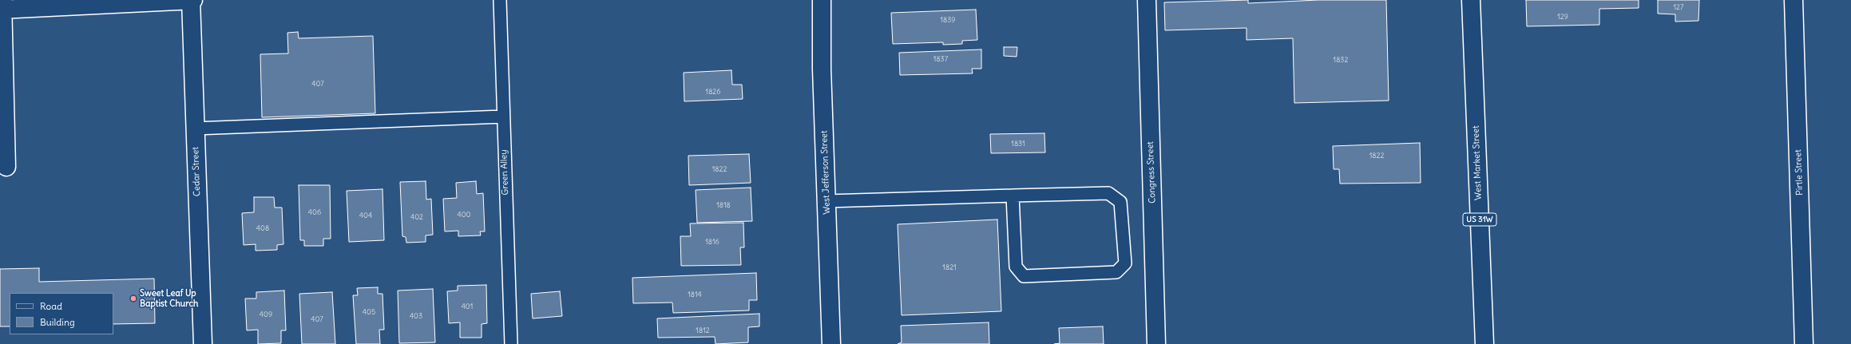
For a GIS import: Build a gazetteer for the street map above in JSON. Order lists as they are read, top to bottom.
{
  "streets": {
    "street": [
      "West Market Street",
      "Cedar Street",
      "West Jefferson Street",
      "Congress Street",
      "Pirtle Street",
      "US 31W"
    ],
    "lane": ["Green Alley"]
  },
  "places": ["Sweet Leaf Up Baptist Church"],
  "house_numbers": [
    "127",
    "129",
    "1839",
    "1837",
    "1832",
    "407",
    "1826",
    "1831",
    "1822",
    "1822",
    "1818",
    "406",
    "400",
    "404",
    "402",
    "408",
    "1816",
    "1821",
    "1814",
    "401",
    "405",
    "409",
    "403",
    "407",
    "1812"
  ],
  "legend": ["Road", "Building"]
}
